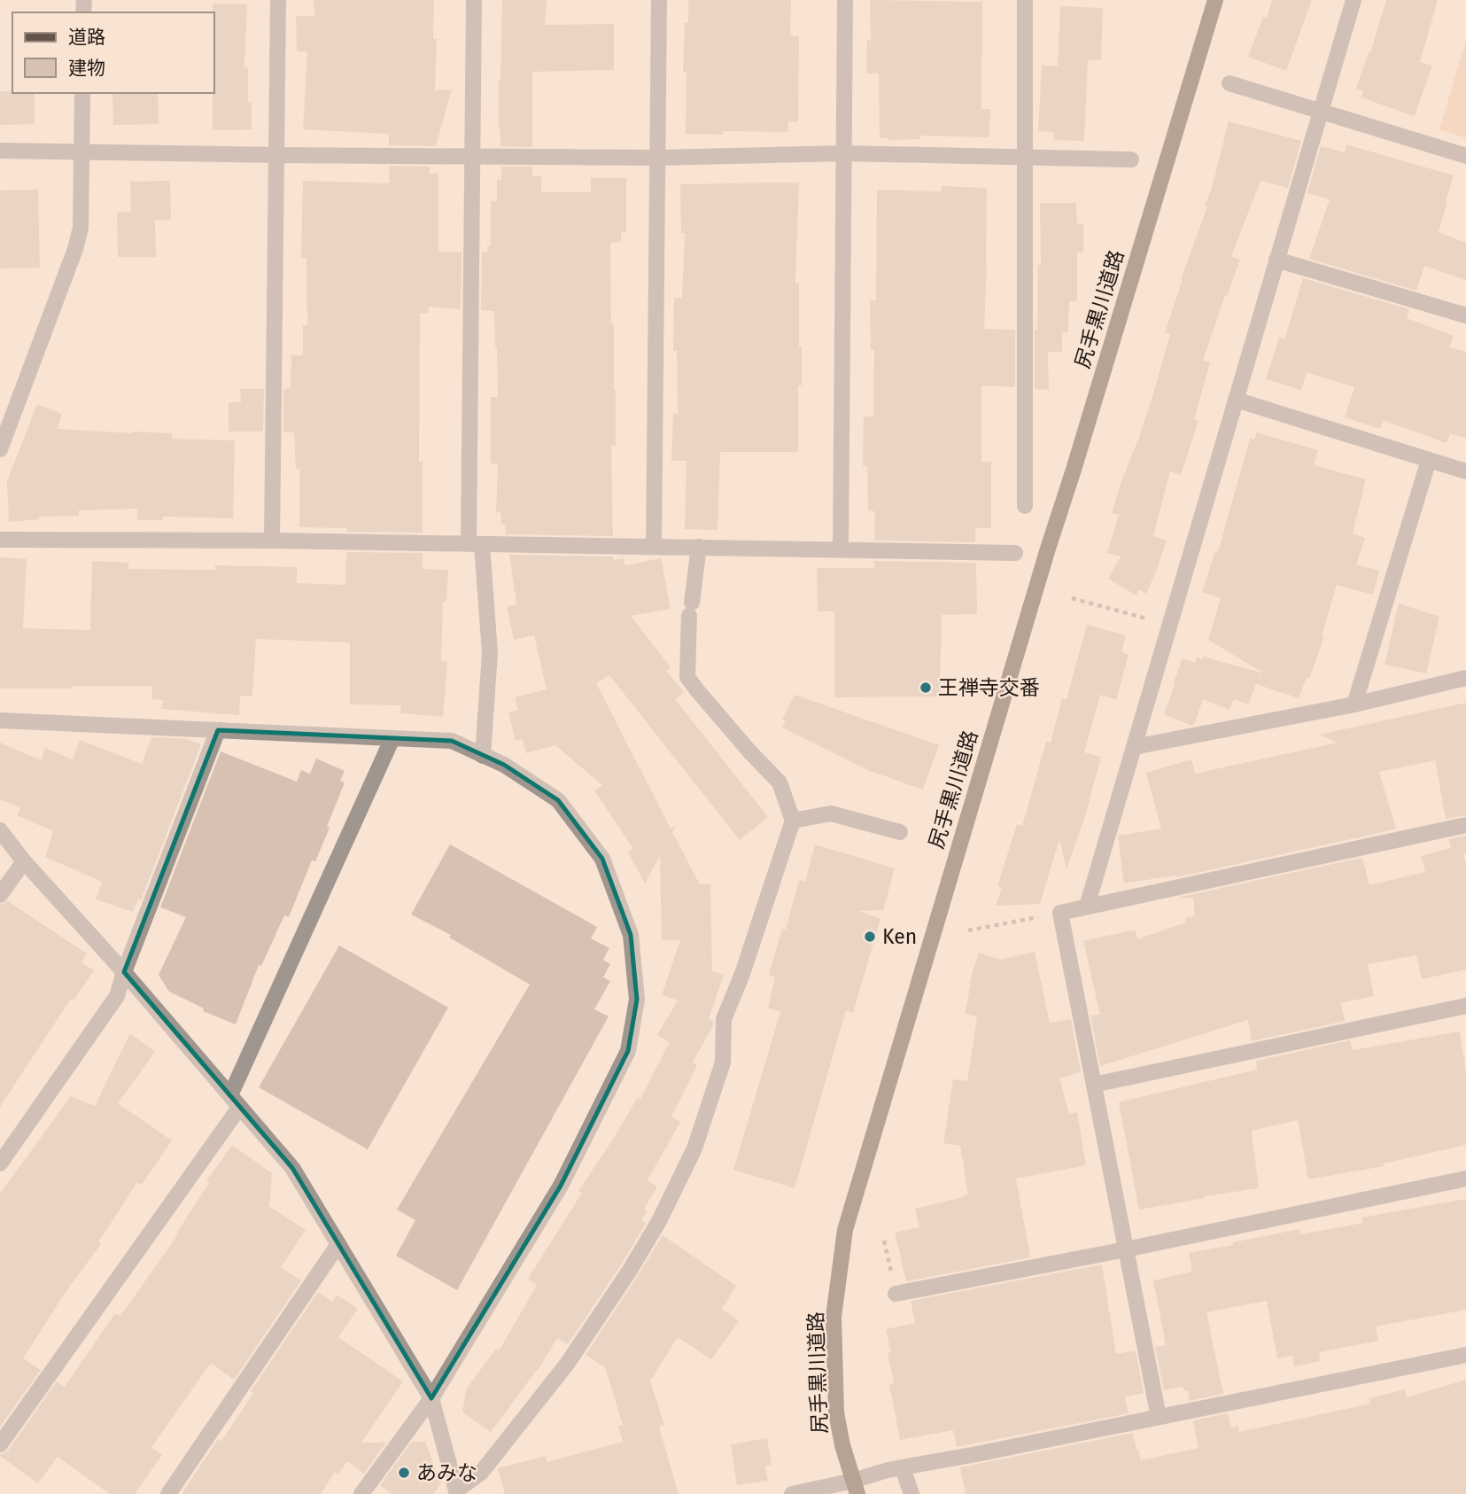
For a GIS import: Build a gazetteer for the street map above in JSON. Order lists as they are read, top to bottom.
{
  "streets": {
    "main road": ["尻手黒川道路"]
  },
  "places": ["王禅寺交番", "Ken", "あみな"],
  "legend": ["道路", "建物"]
}
